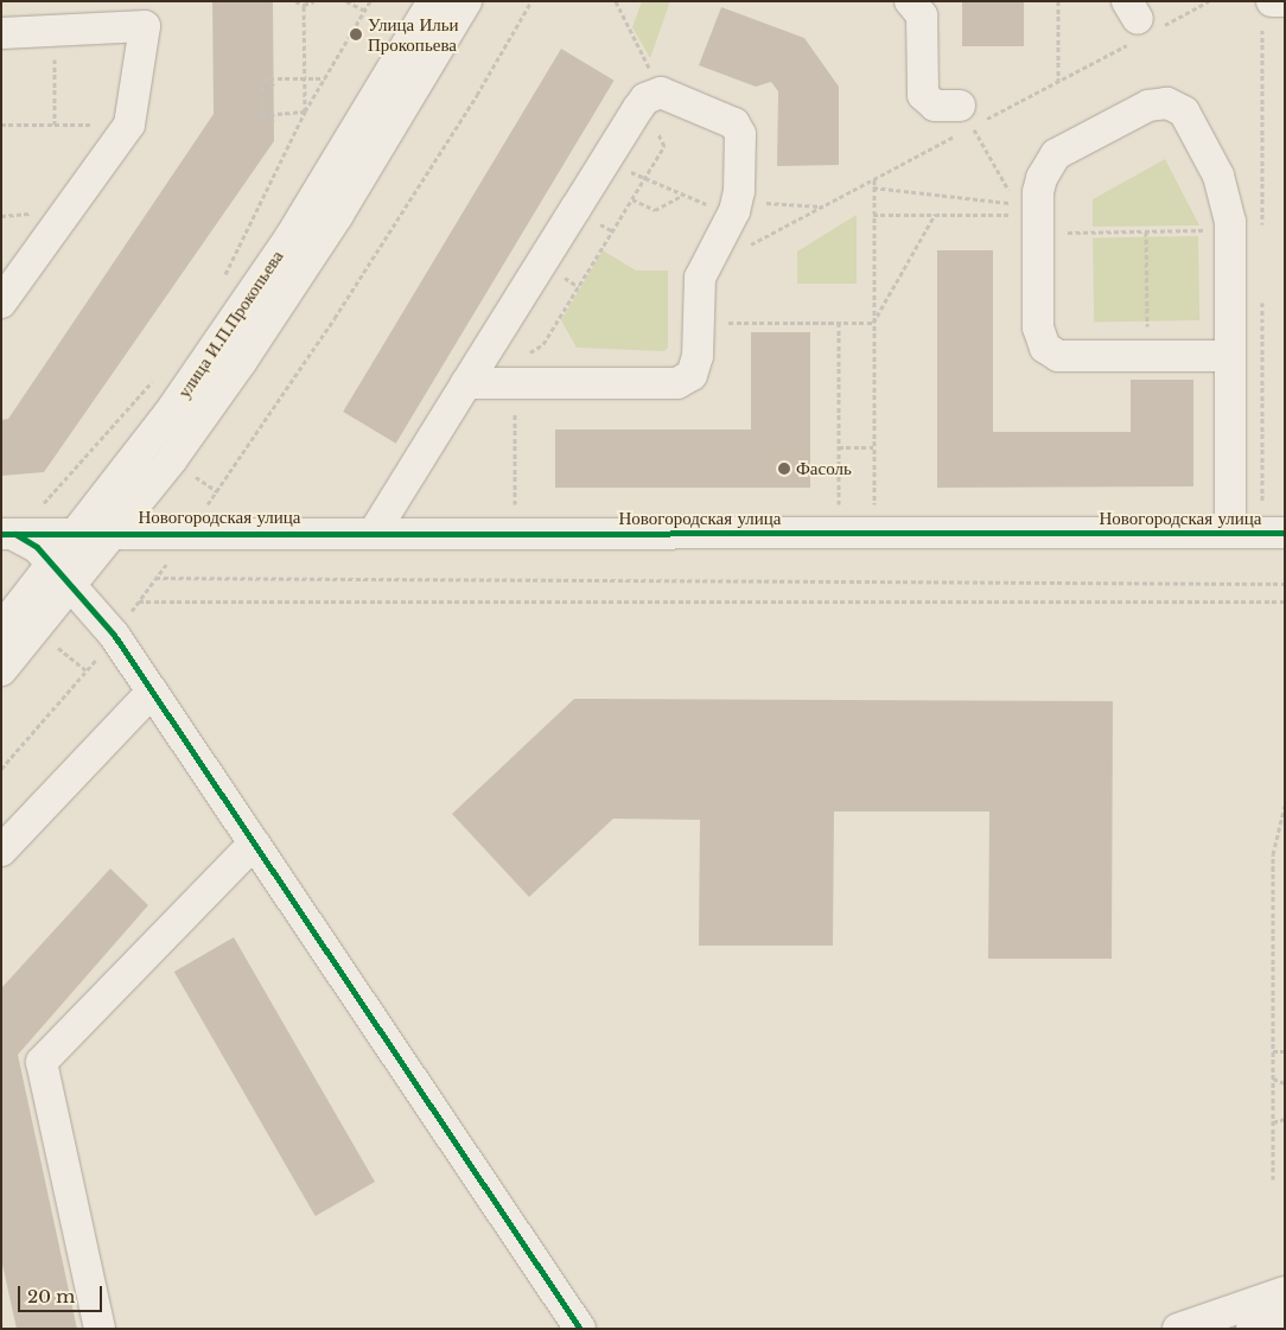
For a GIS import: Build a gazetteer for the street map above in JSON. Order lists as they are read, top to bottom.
{
  "streets": {
    "street": ["улица И.П.Прокопьева", "Новогородская улица"]
  },
  "crossings": [
    ["улица И.П.Прокопьева", "Новогородская улица"]
  ],
  "places": ["Улица Ильи Прокопьева", "Фасоль"],
  "scale_bar": "20 m"
}
